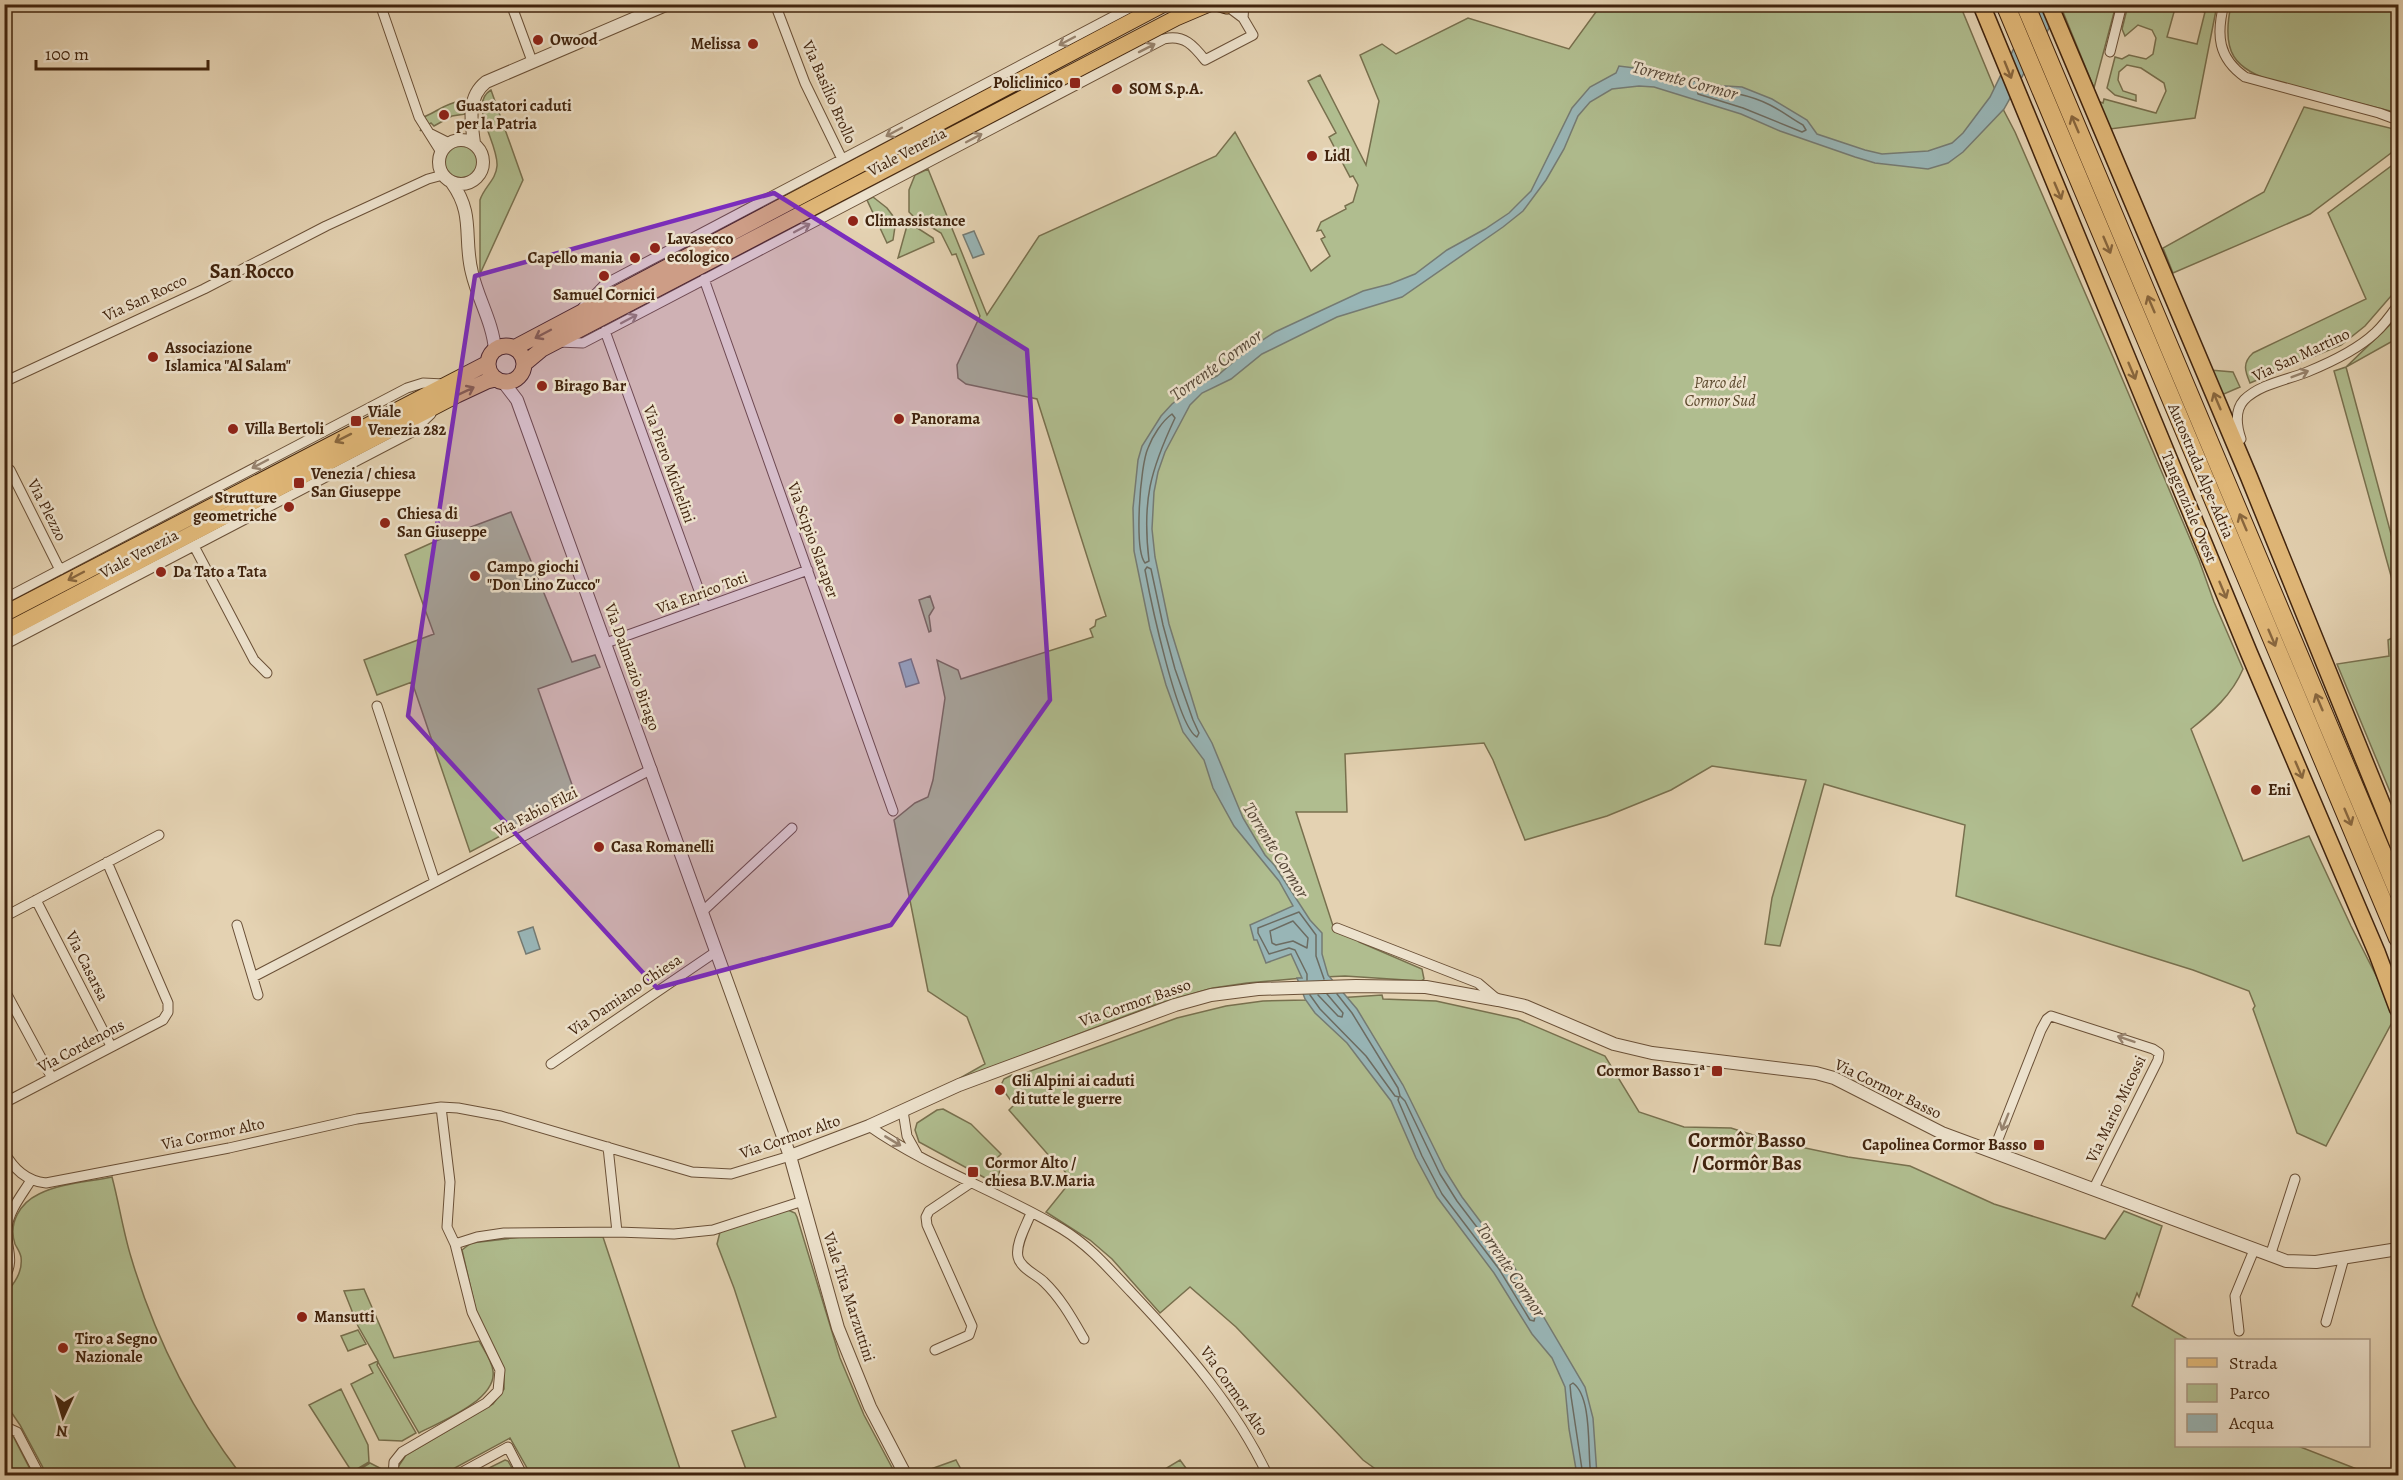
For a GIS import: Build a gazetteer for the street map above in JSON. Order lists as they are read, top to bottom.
{
  "streets": {
    "highway": ["Autostrada Alpe-Adria", "Tangenziale Ovest"],
    "main road": ["Viale Venezia"],
    "street": [
      "Via Basilio Brollo",
      "Via San Rocco",
      "Via San Martino",
      "Via Piero Michelini",
      "Via Plezzo",
      "Via Scipio Slataper",
      "Via Enrico Toti",
      "Via Dalmazio Birago",
      "Via Fabio Filzi",
      "Via Casarsa",
      "Via Damiano Chiesa",
      "Via Cormor Basso",
      "Via Cordenons",
      "Via Mario Micossi",
      "Via Cormor Alto",
      "Viale Tita Marzuttini"
    ]
  },
  "crossings": [
    ["Via Basilio Brollo", "Viale Venezia"],
    ["Viale Venezia", "Via Piero Michelini"],
    ["Viale Venezia", "Via Plezzo"],
    ["Viale Venezia", "Via Scipio Slataper"],
    ["Viale Venezia", "Via Dalmazio Birago"],
    ["Via Piero Michelini", "Via Enrico Toti"],
    ["Via Scipio Slataper", "Via Enrico Toti"],
    ["Via Enrico Toti", "Via Dalmazio Birago"],
    ["Via Dalmazio Birago", "Via Fabio Filzi"],
    ["Via Dalmazio Birago", "Via Damiano Chiesa"],
    ["Via Dalmazio Birago", "Via Cormor Alto"],
    ["Via Dalmazio Birago", "Viale Tita Marzuttini"],
    ["Via Casarsa", "Via Cordenons"],
    ["Via Cormor Basso", "Via Mario Micossi"],
    ["Via Cormor Basso", "Via Cormor Alto"],
    ["Via Cormor Alto", "Viale Tita Marzuttini"]
  ],
  "one_way": ["Via San Martino"],
  "districts": ["San Rocco", "Cormôr Basso / Cormôr Bas"],
  "water": ["Torrente Cormor"],
  "parks": ["Parco del Cormor Sud"],
  "places": {
    "other": [
      "Owood",
      "Melissa",
      "SOM S.p.A.",
      "Guastatori caduti per la Patria",
      "Lidl",
      "Climassistance",
      "Lavasecco ecologico",
      "Capello mania",
      "Samuel Cornici",
      "Associazione Islamica \"Al Salam\"",
      "Birago Bar",
      "Panorama",
      "Villa Bertoli",
      "Strutture geometriche",
      "Chiesa di San Giuseppe",
      "Da Tato a Tata",
      "Campo giochi \"Don Lino Zucco\"",
      "Eni",
      "Casa Romanelli",
      "Gli Alpini ai caduti di tutte le guerre",
      "Mansutti",
      "Tiro a Segno Nazionale"
    ],
    "transit": [
      "Policlinico",
      "Viale Venezia 282",
      "Venezia / chiesa San Giuseppe",
      "Cormor Basso 1ª",
      "Capolinea Cormor Basso",
      "Cormor Alto / chiesa B.V.Maria"
    ]
  },
  "legend": ["Strada", "Parco", "Acqua"],
  "scale_bar": "100 m",
  "north": "bottom"
}
